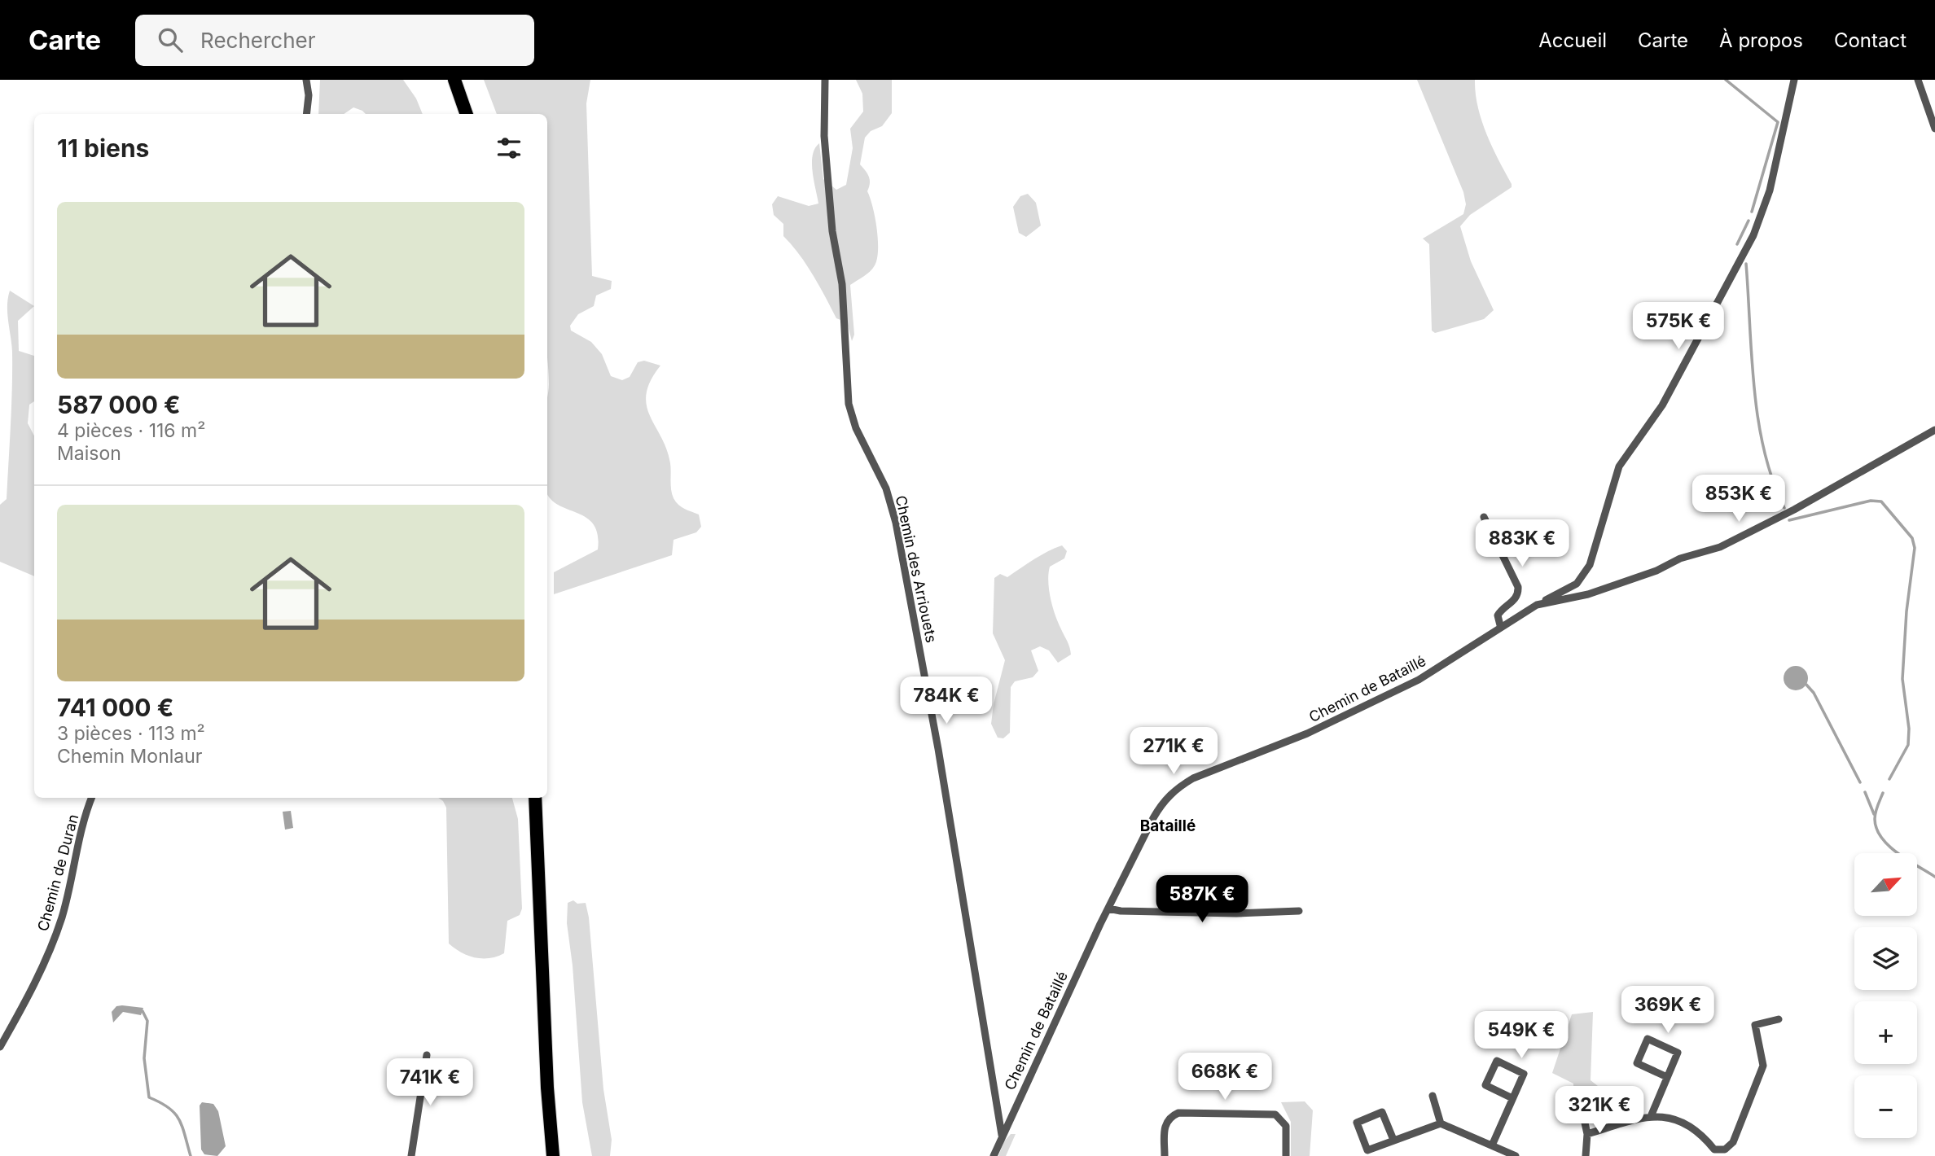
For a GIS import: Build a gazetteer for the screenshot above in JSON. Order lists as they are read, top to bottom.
{
  "streets": {
    "street": ["Chemin des Arriouets", "Chemin de Bataillé", "Chemin de Duran"]
  },
  "crossings": [
    ["Chemin des Arriouets", "Chemin de Bataillé"]
  ],
  "districts": ["Bataillé"],
  "north": "top right",
  "page": {
    "header": "Carte",
    "search": "Rechercher",
    "nav": [
      "Accueil",
      "Carte",
      "À propos",
      "Contact"
    ],
    "heading": "11 biens",
    "list": [
      {
        "name": "587 000 €",
        "note": "4 pièces · 116 m² · Maison"
      },
      {
        "name": "741 000 €",
        "note": "3 pièces · 113 m² · Chemin Monlaur"
      }
    ],
    "price": [
      "575K €",
      "853K €",
      "883K €",
      "784K €",
      "271K €",
      "587K €",
      "369K €",
      "549K €",
      "668K €",
      "741K €",
      "321K €"
    ],
    "map_buttons": ["+", "−"]
  }
}
